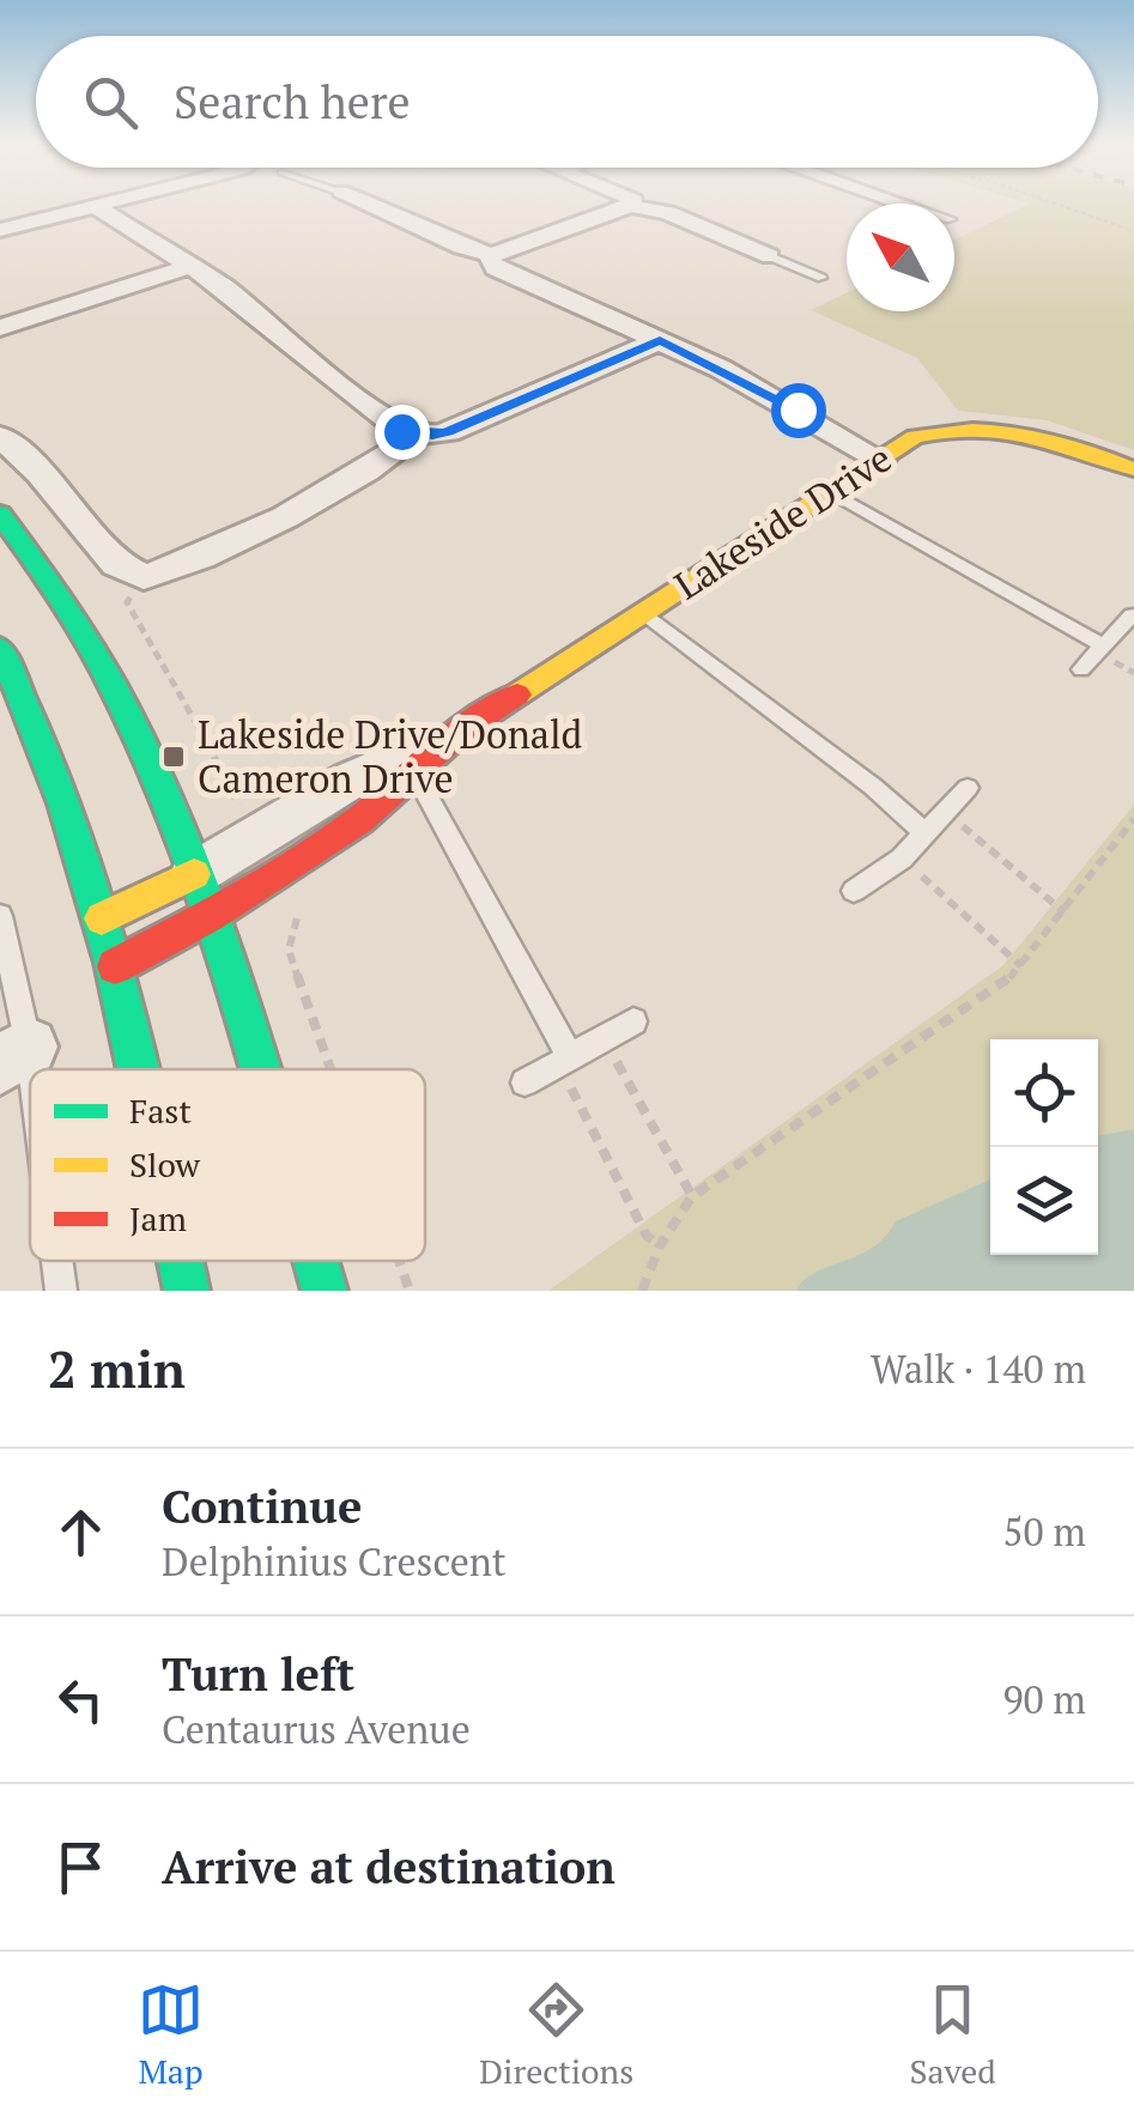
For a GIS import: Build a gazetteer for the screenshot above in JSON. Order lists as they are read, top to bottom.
{
  "streets": {
    "street": ["Lakeside Drive"]
  },
  "places": {
    "transit": ["Lakeside Drive/Donald Cameron Drive"]
  },
  "legend": ["Fast", "Slow", "Jam"],
  "north": "top left",
  "page": {
    "search": "Search here",
    "heading": ["2 min", "Walk · 140 m"],
    "list": [
      ["Continue", "Delphinius Crescent", "50 m"],
      ["Turn left", "Centaurus Avenue", "90 m"],
      "Arrive at destination"
    ],
    "nav": ["Map", "Directions", "Saved"]
  }
}
